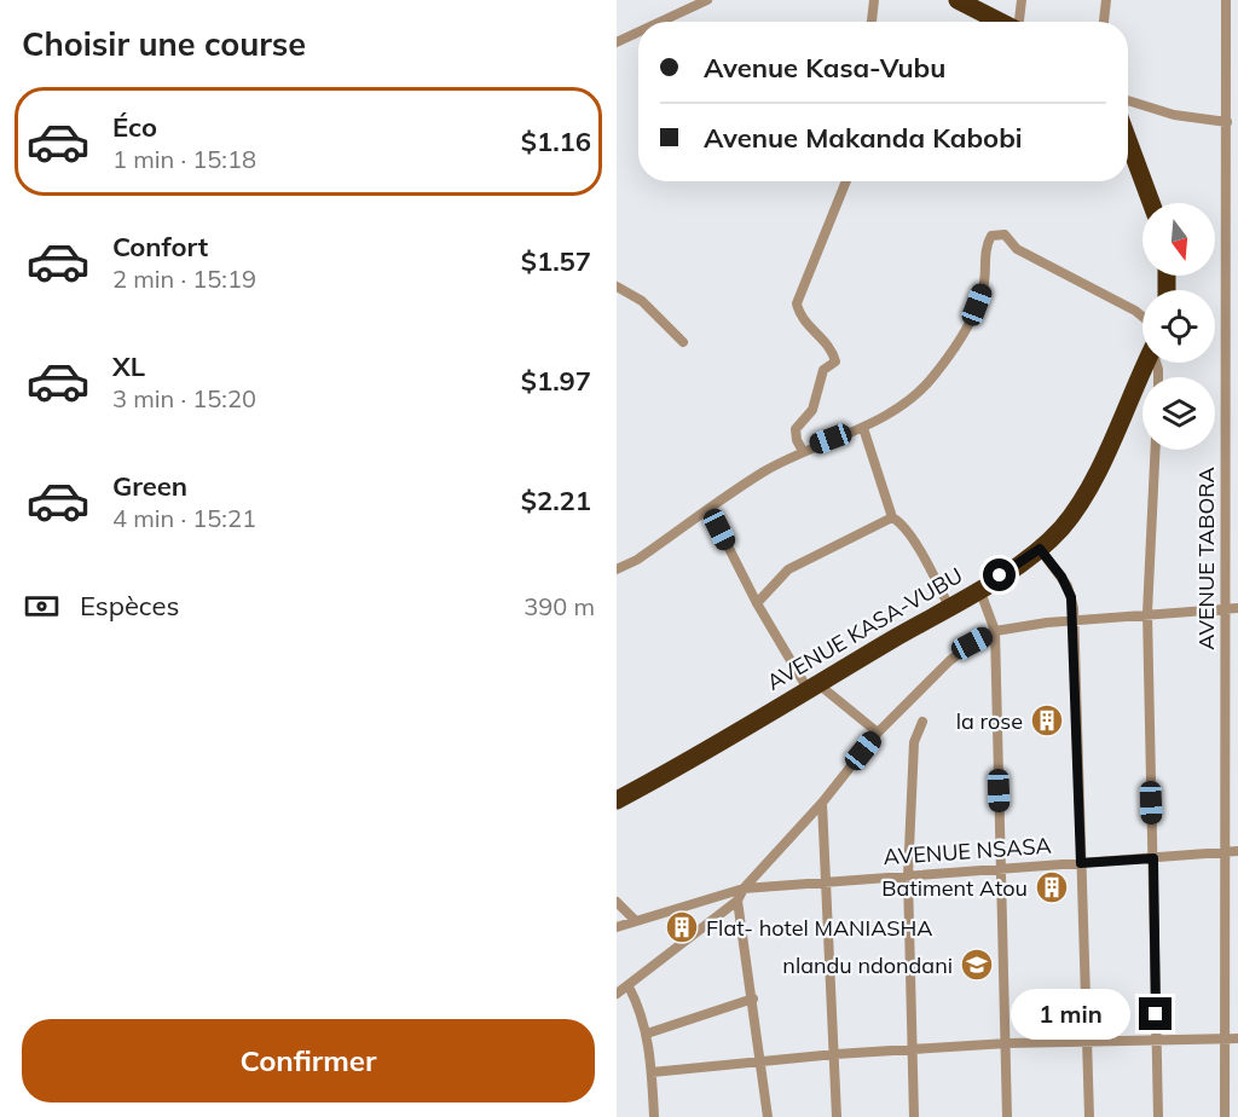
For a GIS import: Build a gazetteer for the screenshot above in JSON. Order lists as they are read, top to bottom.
{
  "streets": {
    "highway": ["AVENUE KASA-VUBU"],
    "street": ["AVENUE TABORA", "AVENUE NSASA"]
  },
  "crossings": [
    ["AVENUE TABORA", "AVENUE NSASA"]
  ],
  "places": {
    "building": ["la rose", "Batiment Atou", "Flat- hotel MANIASHA"],
    "school or university": ["nlandu ndondani"]
  },
  "north": "bottom",
  "page": {
    "heading": "Choisir une course",
    "banner": ["Avenue Kasa-Vubu", "Avenue Makanda Kabobi"],
    "list": [
      {
        "name": "Éco",
        "note": "1 min · 15:18",
        "value": "$1.16"
      },
      {
        "name": "Confort",
        "note": "2 min · 15:19",
        "value": "$1.57"
      },
      {
        "name": "XL",
        "note": "3 min · 15:20",
        "value": "$1.97"
      },
      {
        "name": "Green",
        "note": "4 min · 15:21",
        "value": "$2.21"
      }
    ],
    "pay": ["Espèces", "390 m"],
    "bubble": "1 min",
    "buttons": "Confirmer"
  }
}
